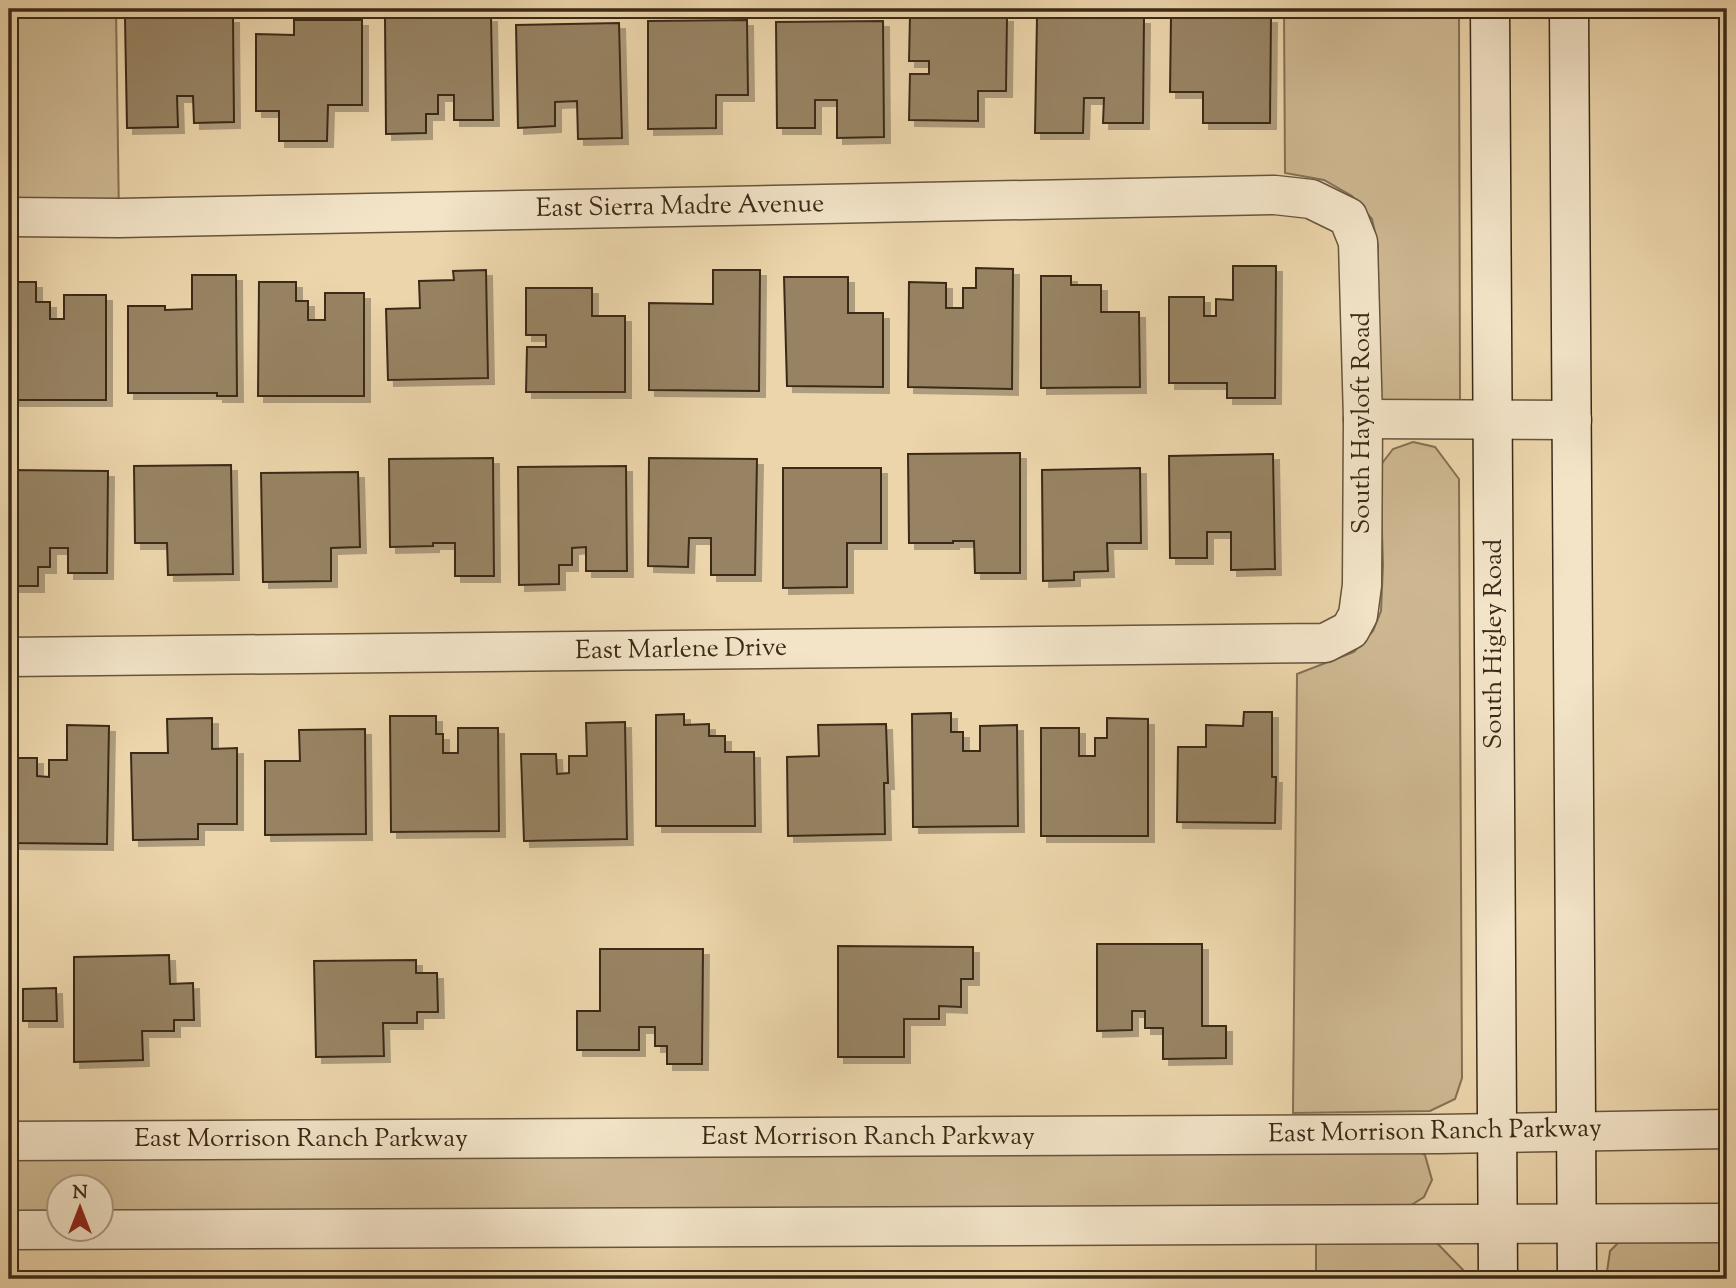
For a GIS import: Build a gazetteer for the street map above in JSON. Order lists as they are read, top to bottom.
{
  "streets": {
    "street": [
      "East Sierra Madre Avenue",
      "South Hayloft Road",
      "South Higley Road",
      "East Marlene Drive",
      "East Morrison Ranch Parkway"
    ]
  },
  "crossings": [
    ["East Sierra Madre Avenue", "South Hayloft Road"],
    ["South Hayloft Road", "East Marlene Drive"],
    ["South Higley Road", "East Morrison Ranch Parkway"]
  ],
  "north": "top"
}
